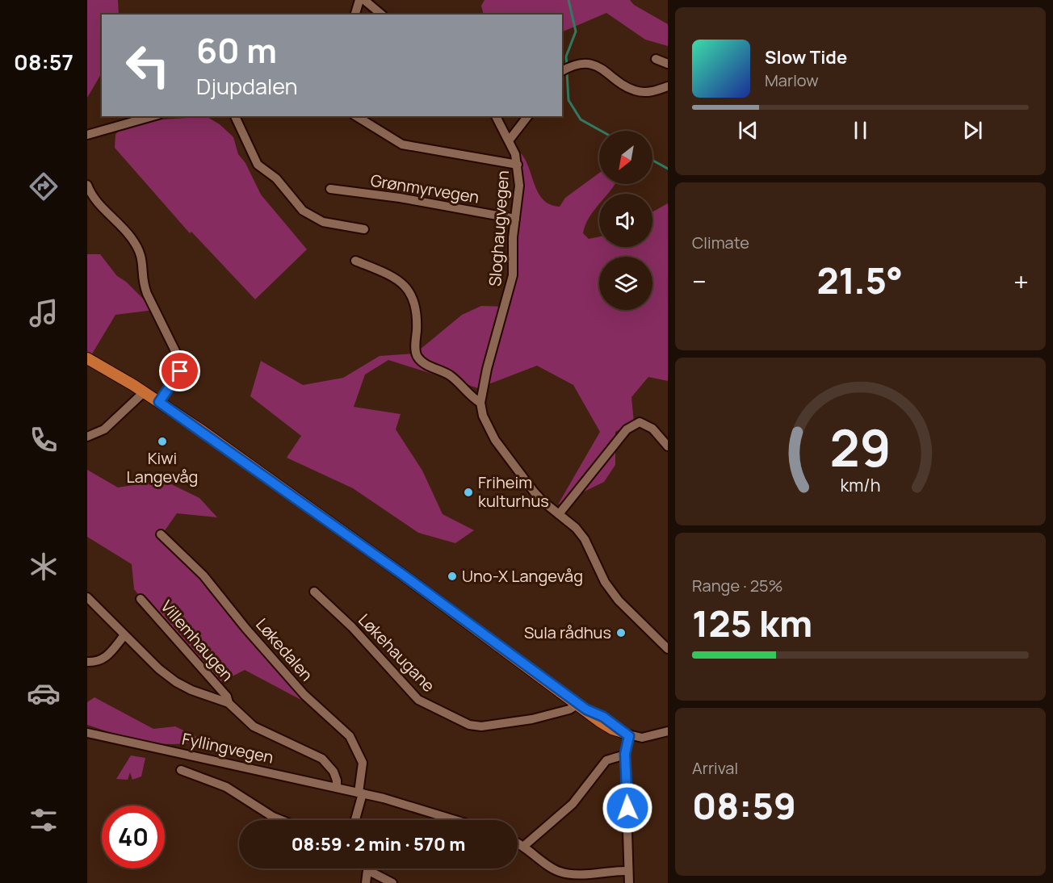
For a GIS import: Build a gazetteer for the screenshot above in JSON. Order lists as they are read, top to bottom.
{
  "streets": {
    "street": [
      "Grønmyrvegen",
      "Sloghaugvegen",
      "Villemhaugen",
      "Løkedalen",
      "Løkehaugane",
      "Fyllingvegen"
    ]
  },
  "crossings": [
    ["Grønmyrvegen", "Sloghaugvegen"],
    ["Løkedalen", "Fyllingvegen"]
  ],
  "places": [
    "Kiwi Langevåg",
    "Friheim kulturhus",
    "Uno-X Langevåg",
    "Sula rådhus"
  ],
  "north": "bottom left",
  "page": {
    "tabs": "08:57",
    "turn": ["60 m", "Djupdalen"],
    "song": ["Slow Tide", "Marlow"],
    "tile": [
      "Climate",
      ["Range · 25%", "125 km"],
      ["Arrival", "08:59"]
    ],
    "heat": ["−", "21.5°", "+"],
    "limit": "40",
    "trip": "08:59 · 2 min · 570 m",
    "gauge": ["29", "km/h"]
  }
}
